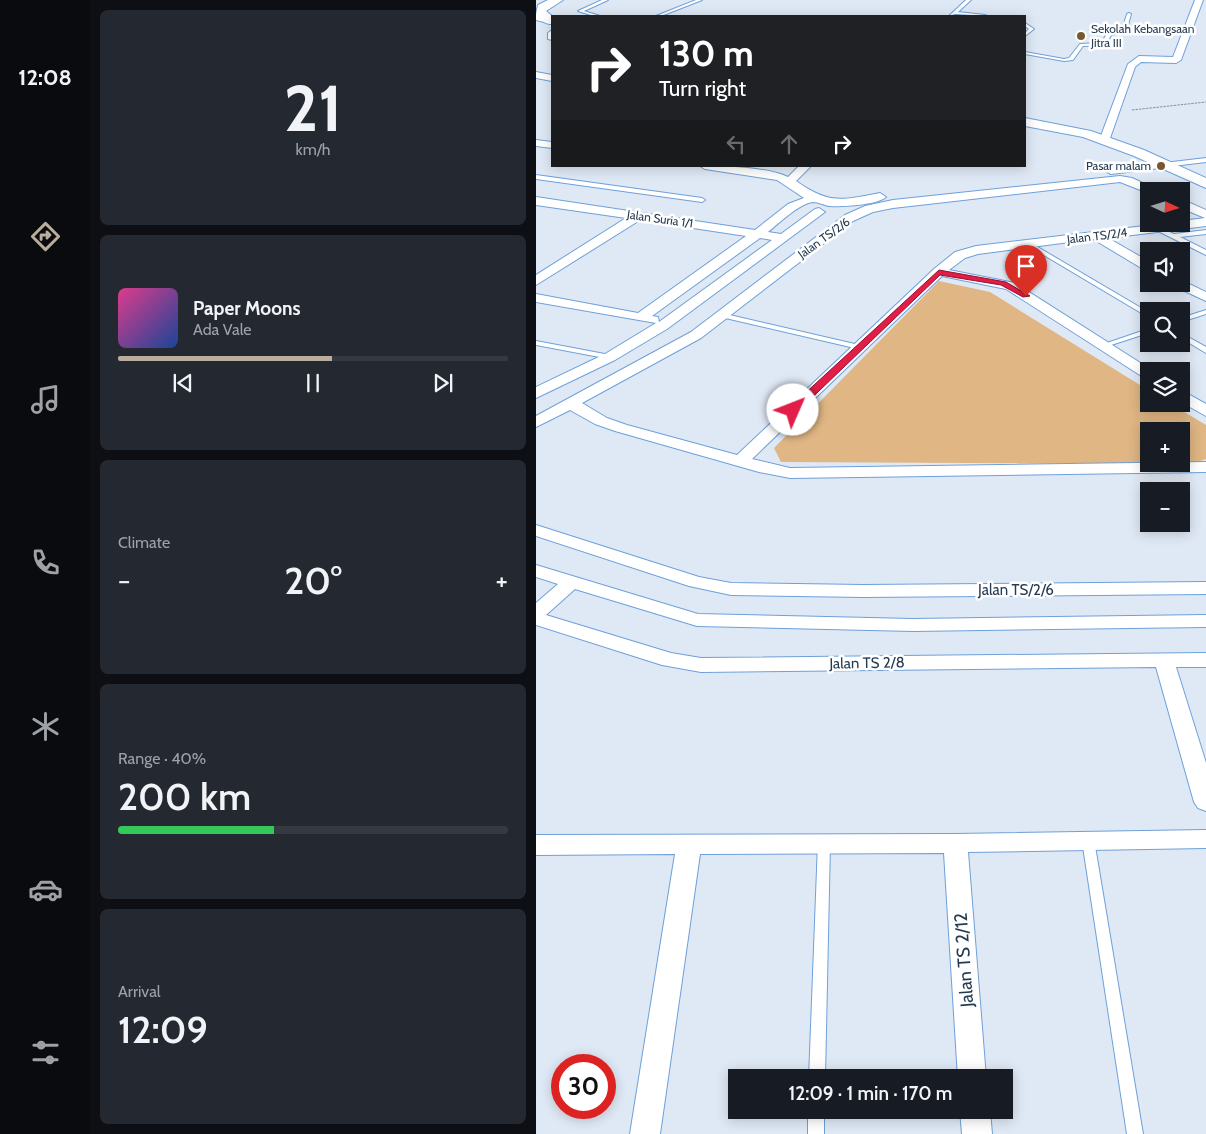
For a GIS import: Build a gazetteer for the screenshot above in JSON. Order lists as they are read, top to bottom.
{
  "streets": {
    "street": [
      "Jalan Suria 1/1",
      "Jalan TS/2/4",
      "Jalan TS/2/6",
      "Jalan TS 2/8",
      "Jalan TS 2/12"
    ]
  },
  "places": ["Sekolah Kebangsaan Jitra III", "Pasar malam"],
  "north": "right",
  "page": {
    "tabs": "12:08",
    "tile": [
      ["21", "km/h"],
      "Climate",
      ["Range · 40%", "200 km"],
      ["Arrival", "12:09"]
    ],
    "turn": ["130 m", "Turn right"],
    "map_buttons": ["+", "−"],
    "song": ["Paper Moons", "Ada Vale"],
    "heat": ["−", "20°", "+"],
    "limit": "30",
    "trip": "12:09 · 1 min · 170 m"
  }
}
